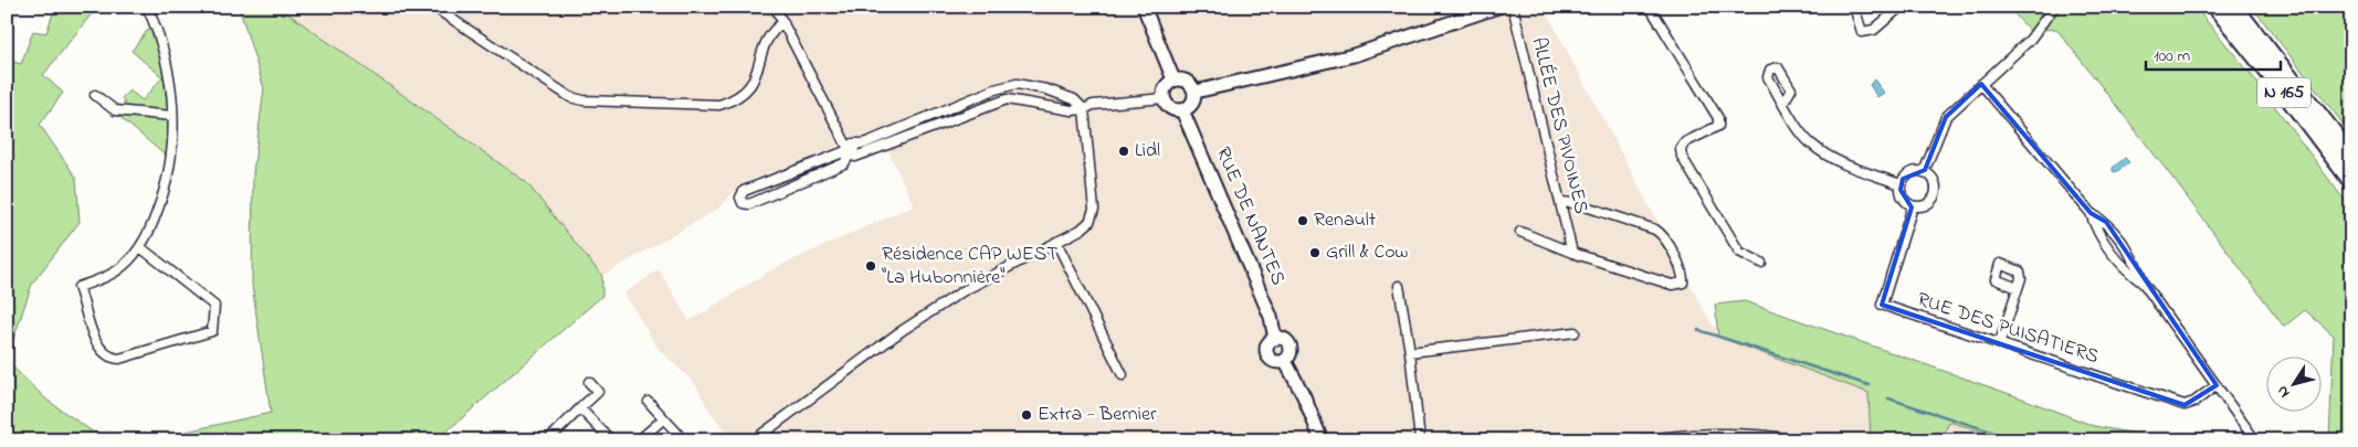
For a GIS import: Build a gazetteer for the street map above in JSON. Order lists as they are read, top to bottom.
{
  "streets": {
    "highway": ["N 165"],
    "main road": ["RUE DE NANTES"],
    "street": ["ALLÉE DES PIVOINES", "RUE DES PUISATIERS"]
  },
  "places": [
    "Lidl",
    "Renault",
    "Grill & Cow",
    "Résidence CAP WEST \"La Hubonnière\"",
    "Extra - Bernier"
  ],
  "scale_bar": "100 m",
  "north": "bottom left"
}
